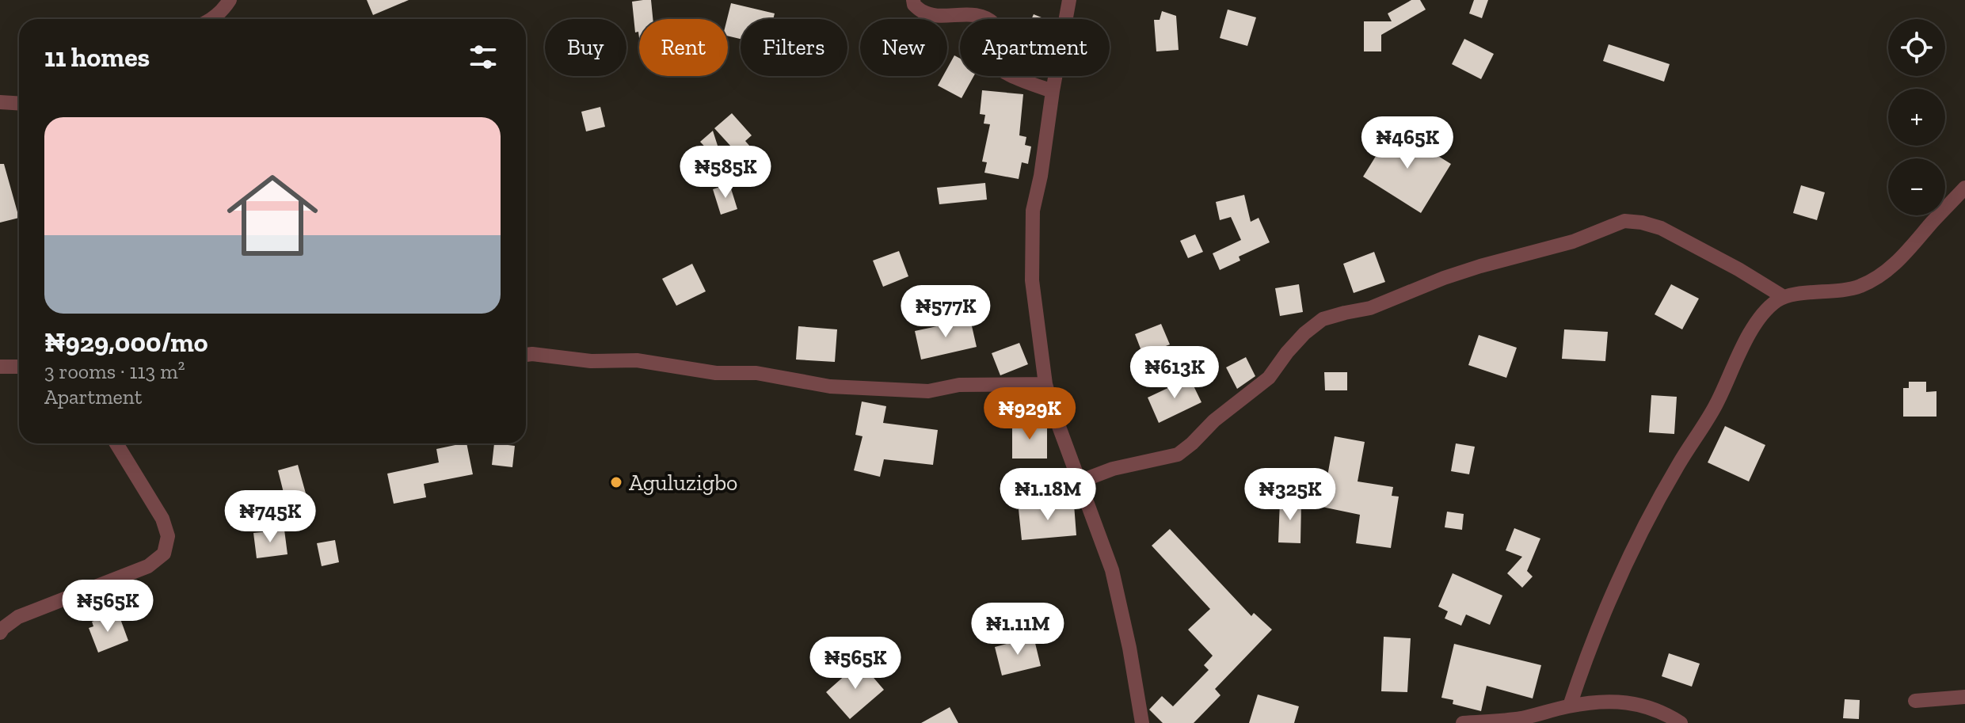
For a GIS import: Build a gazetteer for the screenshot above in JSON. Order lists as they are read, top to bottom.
{
  "places": ["Aguluzigbo"],
  "page": {
    "map_buttons": ["+", "−"],
    "chip": [
      "Buy",
      "Rent",
      "Filters",
      "New",
      "Apartment"
    ],
    "heading": "11 homes",
    "list": [
      {
        "name": "₦929,000/mo",
        "note": "3 rooms · 113 m² · Apartment"
      }
    ],
    "price": [
      "₦465K",
      "₦585K",
      "₦577K",
      "₦613K",
      "₦929K",
      "₦1.18M",
      "₦325K",
      "₦745K",
      "₦565K",
      "₦1.11M",
      "₦565K"
    ]
  }
}
